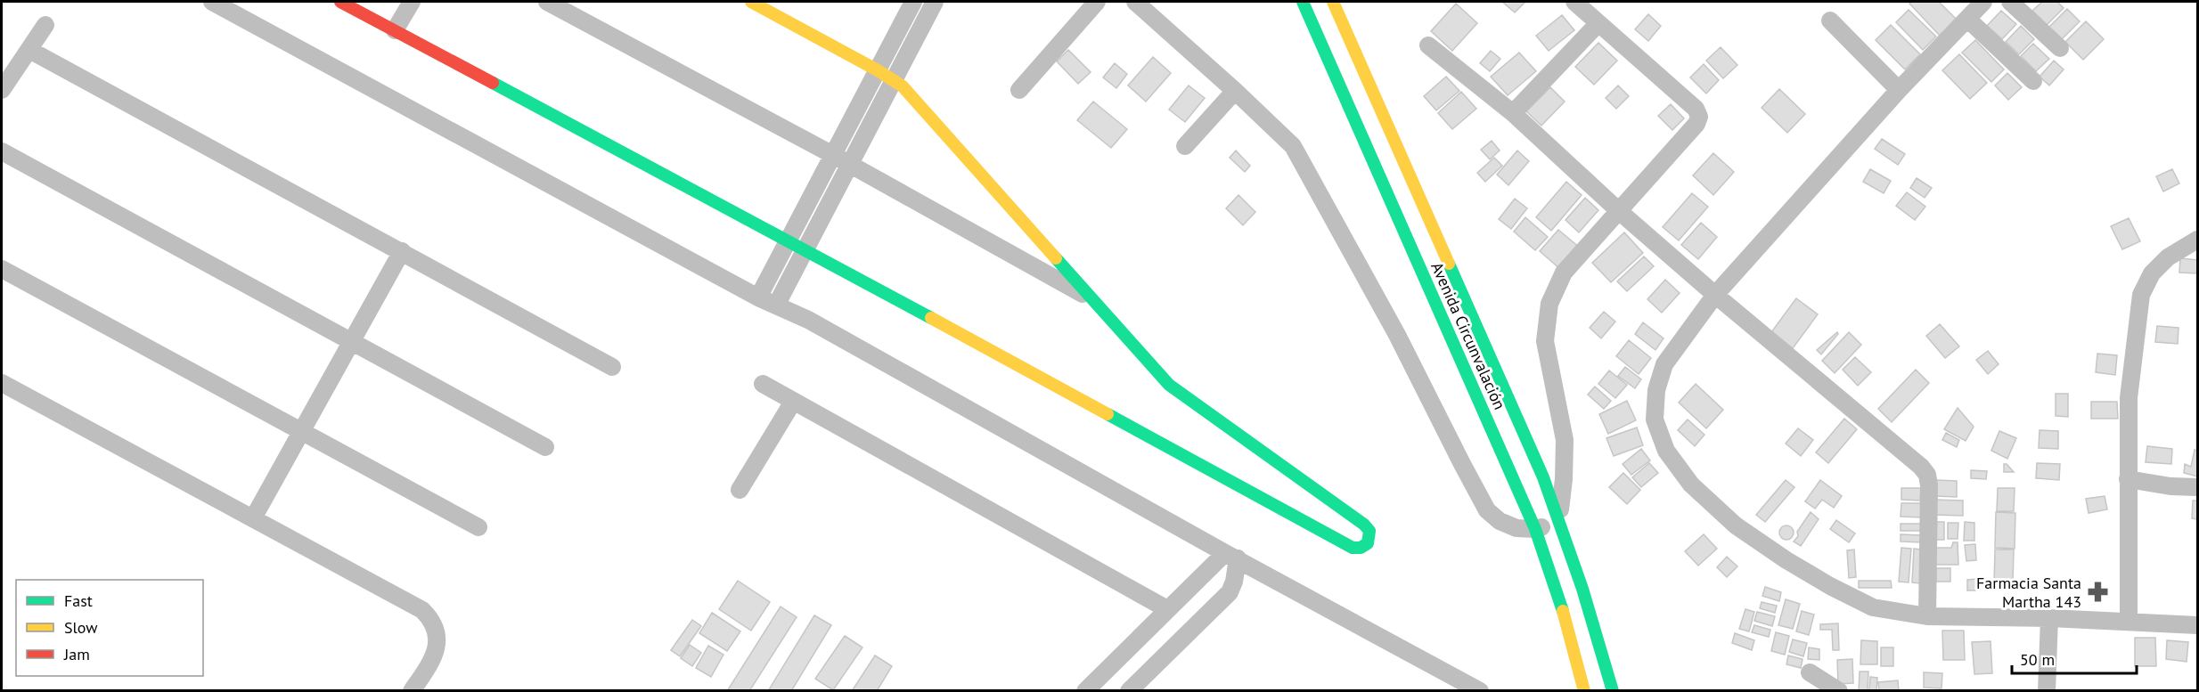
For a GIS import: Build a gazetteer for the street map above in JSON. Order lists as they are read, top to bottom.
{
  "streets": {
    "main road": ["Avenida Circunvalación"]
  },
  "places": {
    "pharmacy": ["Farmacia Santa Martha 143"]
  },
  "legend": ["Fast", "Slow", "Jam"],
  "scale_bar": "50 m"
}
